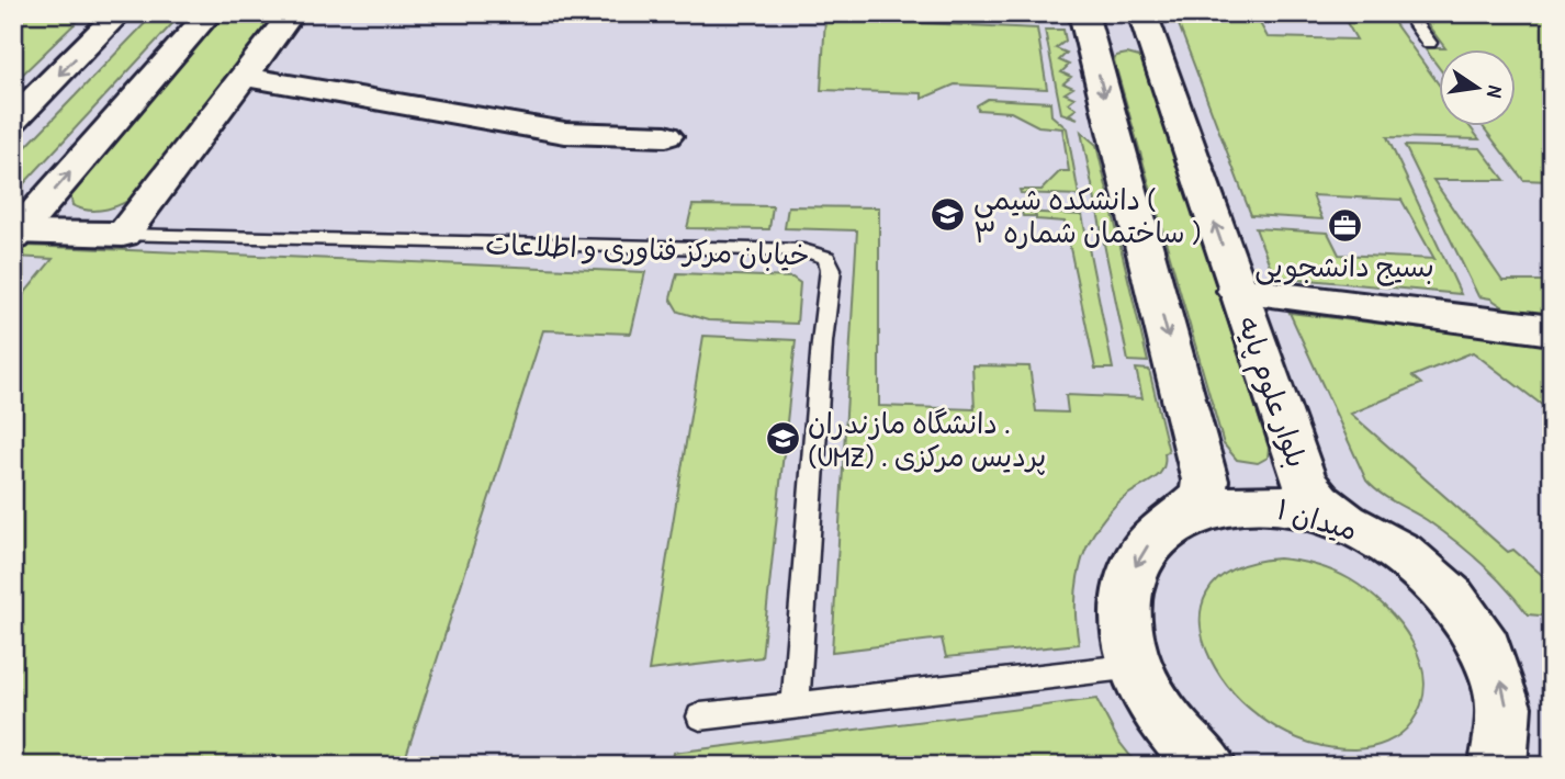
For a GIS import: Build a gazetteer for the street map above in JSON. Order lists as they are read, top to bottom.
{
  "streets": {
    "main road": ["خیابان مرکز فناوری و اطلاعات", "بلوار علوم پایه", "میدان ۱"]
  },
  "crossings": [
    ["بلوار علوم پایه", "میدان ۱"]
  ],
  "places": {
    "school or university": ["دانشکده شیمی ( ساختمان شماره ۳ )", "دانشگاه مازندران . (UMZ) . پردیس مرکزی"],
    "office": ["بسیج دانشجویی"]
  },
  "north": "right"
}
